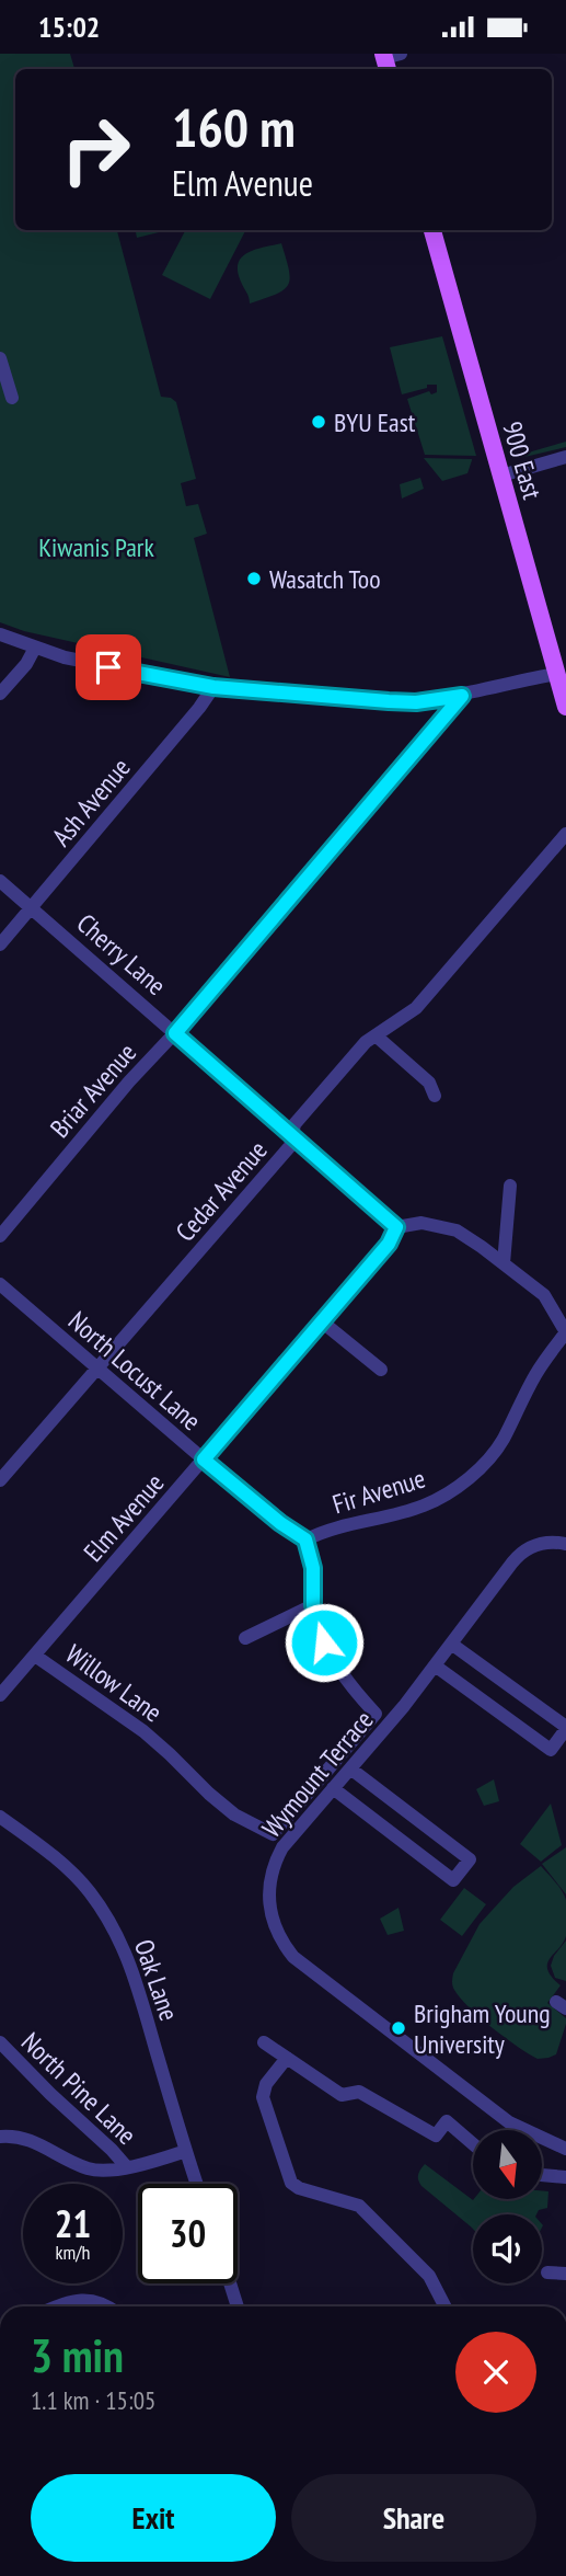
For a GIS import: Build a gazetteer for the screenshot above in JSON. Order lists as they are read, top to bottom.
{
  "streets": {
    "main road": ["900 East"],
    "street": [
      "Ash Avenue",
      "Cherry Lane",
      "Briar Avenue",
      "Cedar Avenue",
      "North Locust Lane",
      "Fir Avenue",
      "Elm Avenue",
      "Willow Lane",
      "Wymount Terrace",
      "Oak Lane",
      "North Pine Lane"
    ]
  },
  "crossings": [
    ["Ash Avenue", "Cherry Lane"],
    ["Cherry Lane", "Briar Avenue"],
    ["Cherry Lane", "Cedar Avenue"],
    ["Cherry Lane", "Elm Avenue"],
    ["Cedar Avenue", "North Locust Lane"],
    ["North Locust Lane", "Fir Avenue"],
    ["North Locust Lane", "Elm Avenue"],
    ["Elm Avenue", "Willow Lane"]
  ],
  "parks": ["Kiwanis Park"],
  "places": ["BYU East", "Wasatch Too", "Brigham Young University"],
  "north": "bottom",
  "page": {
    "status": "15:02",
    "turn": ["160 m", "Elm Avenue"],
    "speed": "21 km/h",
    "limit": "30",
    "heading": ["3 min", "1.1 km · 15:05"],
    "buttons": ["Exit", "Share"]
  }
}
